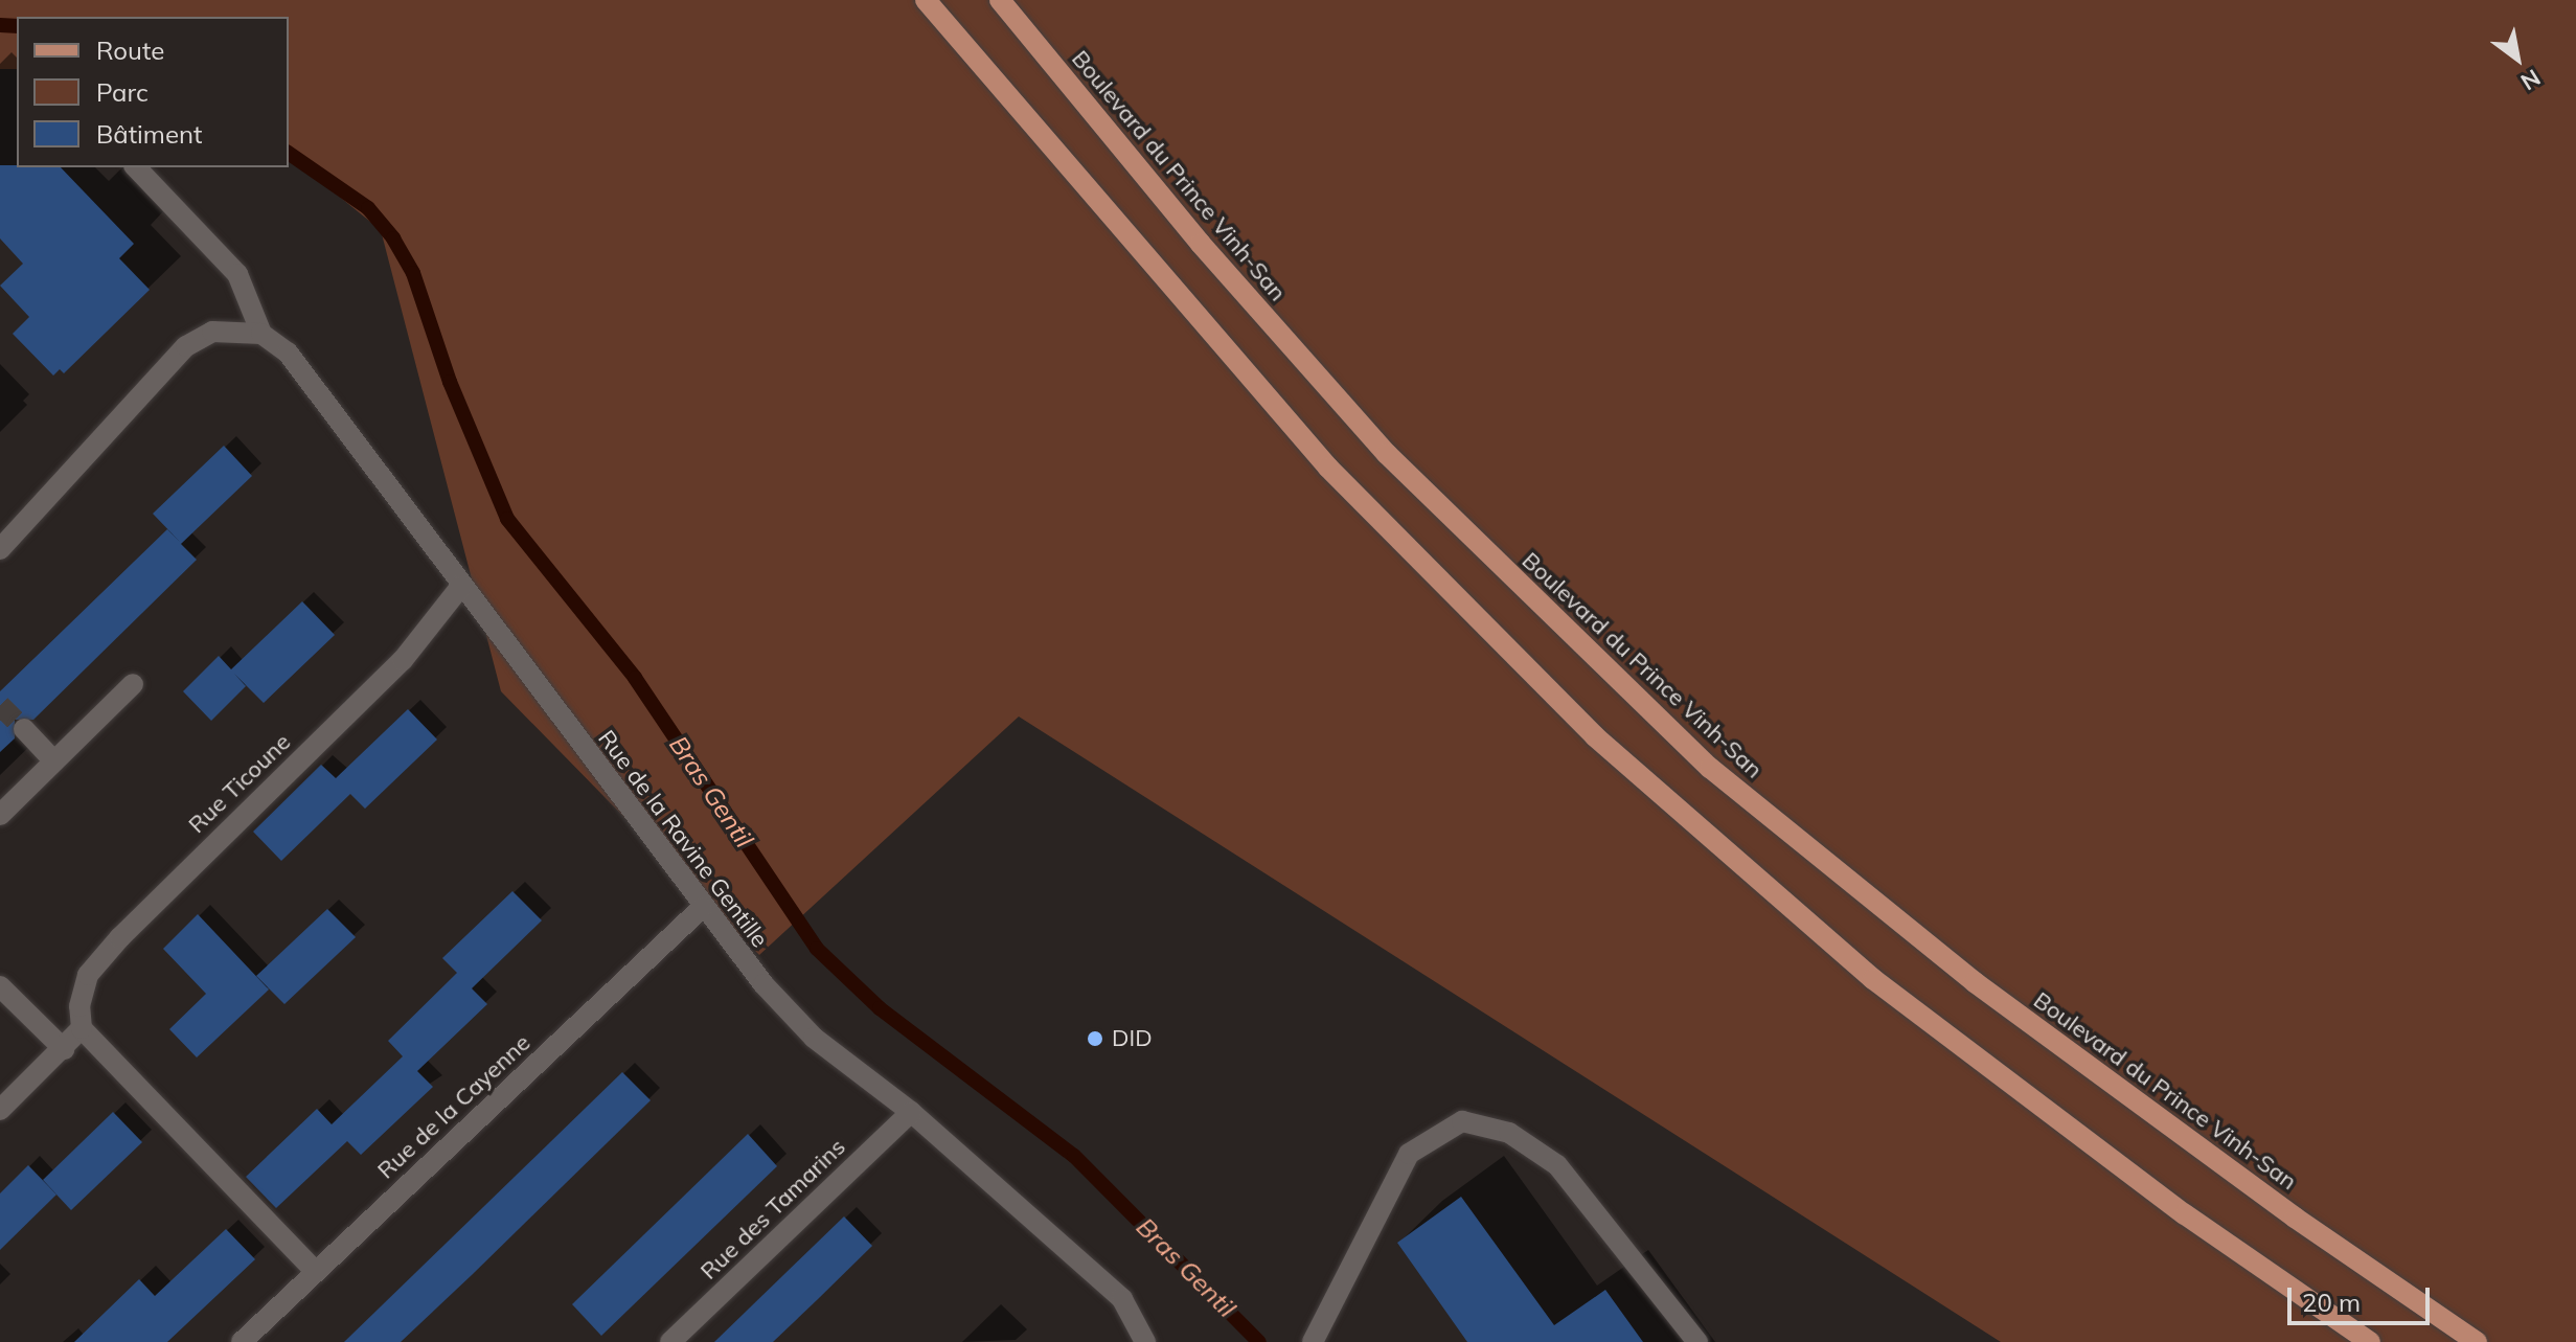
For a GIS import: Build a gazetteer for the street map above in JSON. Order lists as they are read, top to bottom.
{
  "streets": {
    "main road": ["Boulevard du Prince Vinh-San"],
    "street": [
      "Rue Ticoune",
      "Rue de la Ravine Gentille",
      "Rue de la Cayenne",
      "Rue des Tamarins"
    ]
  },
  "crossings": [
    ["Rue Ticoune", "Rue de la Ravine Gentille"],
    ["Rue de la Ravine Gentille", "Rue de la Cayenne"],
    ["Rue de la Ravine Gentille", "Rue des Tamarins"]
  ],
  "water": ["Bras Gentil"],
  "places": ["DID"],
  "legend": ["Route", "Parc", "Bâtiment"],
  "scale_bar": "20 m",
  "north": "bottom right"
}
